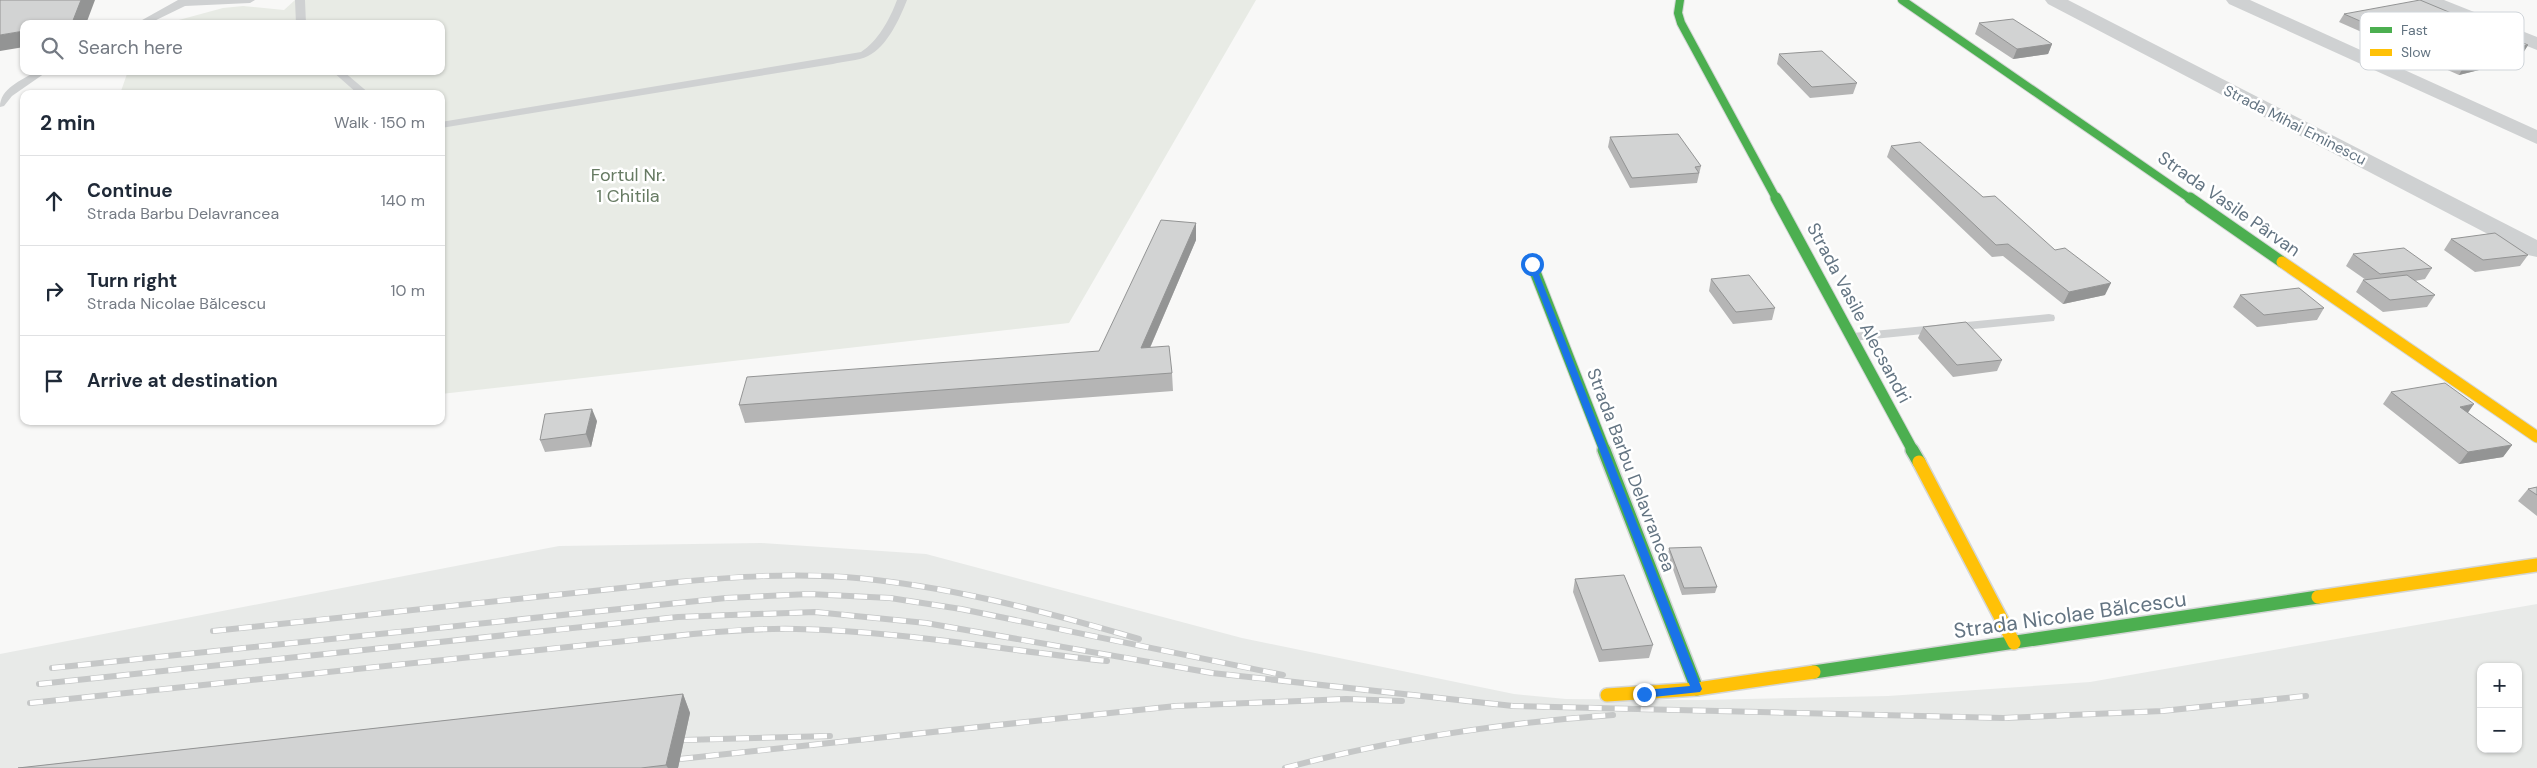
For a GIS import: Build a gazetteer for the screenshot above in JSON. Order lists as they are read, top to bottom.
{
  "streets": {
    "street": [
      "Strada Mihai Eminescu",
      "Strada Vasile Pârvan",
      "Strada Vasile Alecsandri",
      "Strada Barbu Delavrancea",
      "Strada Nicolae Bălcescu"
    ]
  },
  "crossings": [
    ["Strada Vasile Alecsandri", "Strada Nicolae Bălcescu"],
    ["Strada Barbu Delavrancea", "Strada Nicolae Bălcescu"]
  ],
  "parks": ["Fortul Nr. 1 Chitila"],
  "legend": ["Fast", "Slow"],
  "page": {
    "search": "Search here",
    "heading": ["2 min", "Walk · 150 m"],
    "list": [
      ["Continue", "Strada Barbu Delavrancea", "140 m"],
      ["Turn right", "Strada Nicolae Bălcescu", "10 m"],
      "Arrive at destination"
    ],
    "map_buttons": ["+", "−"]
  }
}
